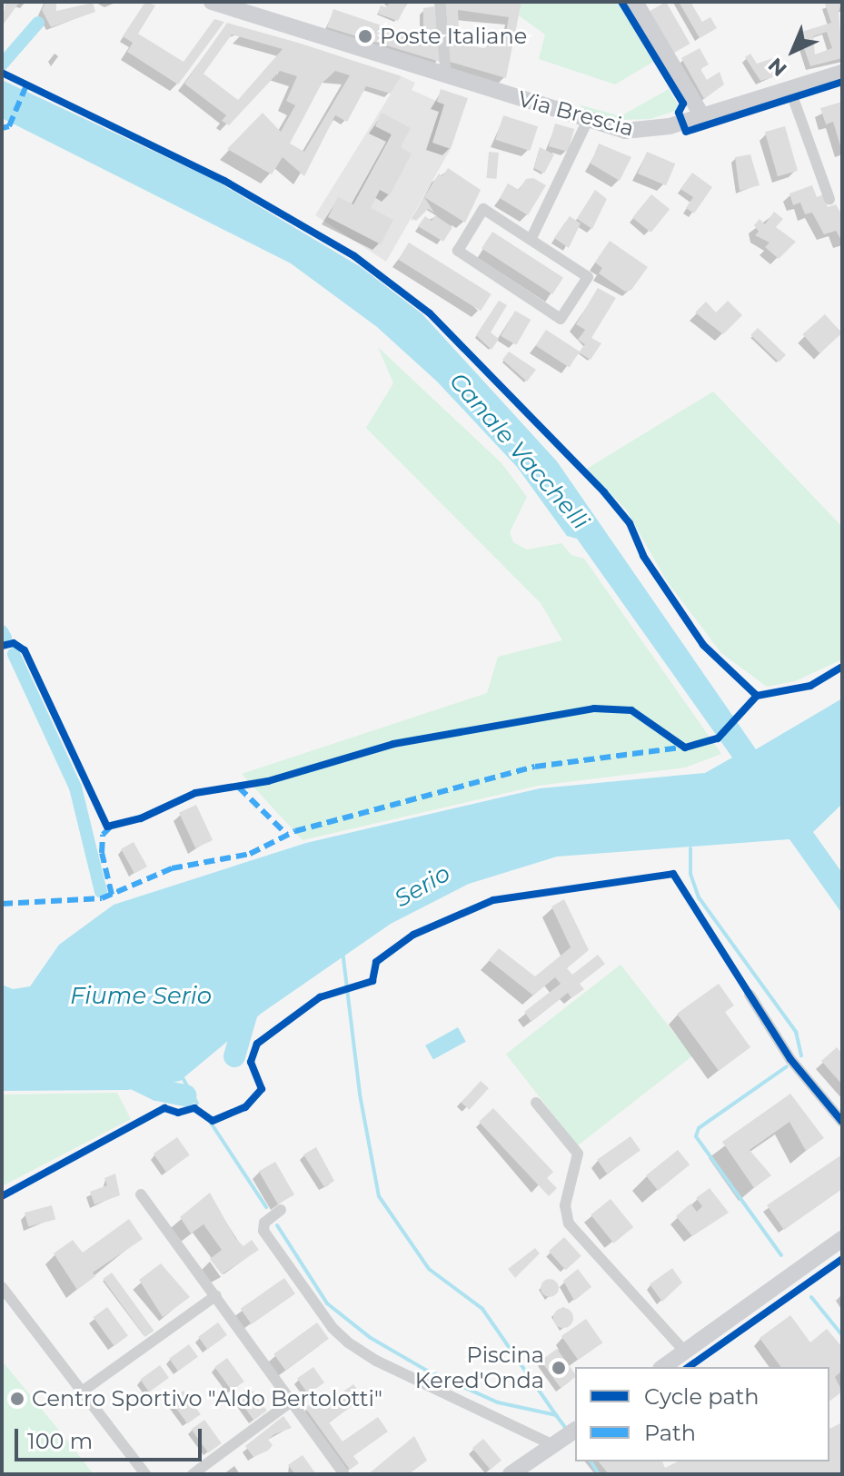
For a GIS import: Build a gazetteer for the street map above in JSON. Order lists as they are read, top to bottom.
{
  "streets": {
    "street": ["Via Brescia"]
  },
  "water": ["Canale Vacchelli", "Serio", "Fiume Serio"],
  "places": ["Poste Italiane", "Piscina Kered'Onda", "Centro Sportivo \"Aldo Bertolotti\""],
  "legend": ["Cycle path", "Path"],
  "scale_bar": "100 m",
  "north": "bottom left"
}
